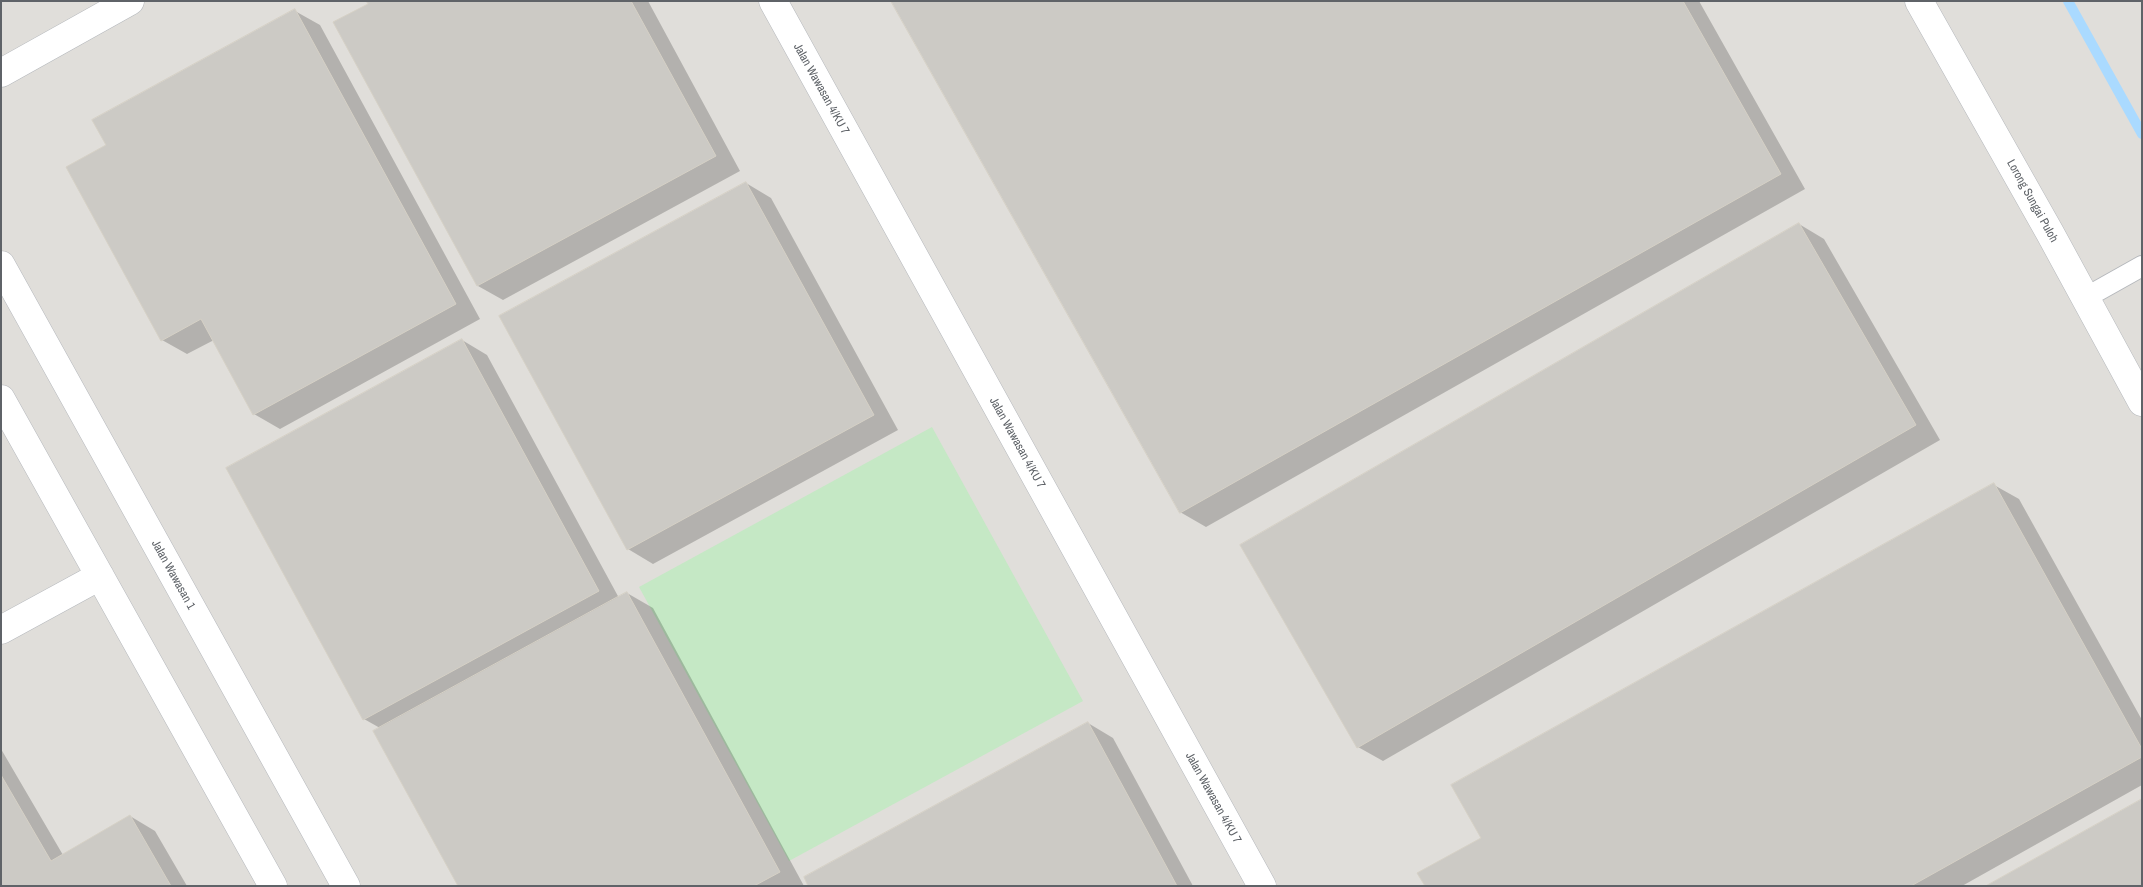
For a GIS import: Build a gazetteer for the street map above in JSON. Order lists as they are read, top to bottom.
{
  "streets": {
    "street": ["Jalan Wawasan 4/KU 7", "Lorong Sungai Puloh", "Jalan Wawasan 1"]
  }
}
